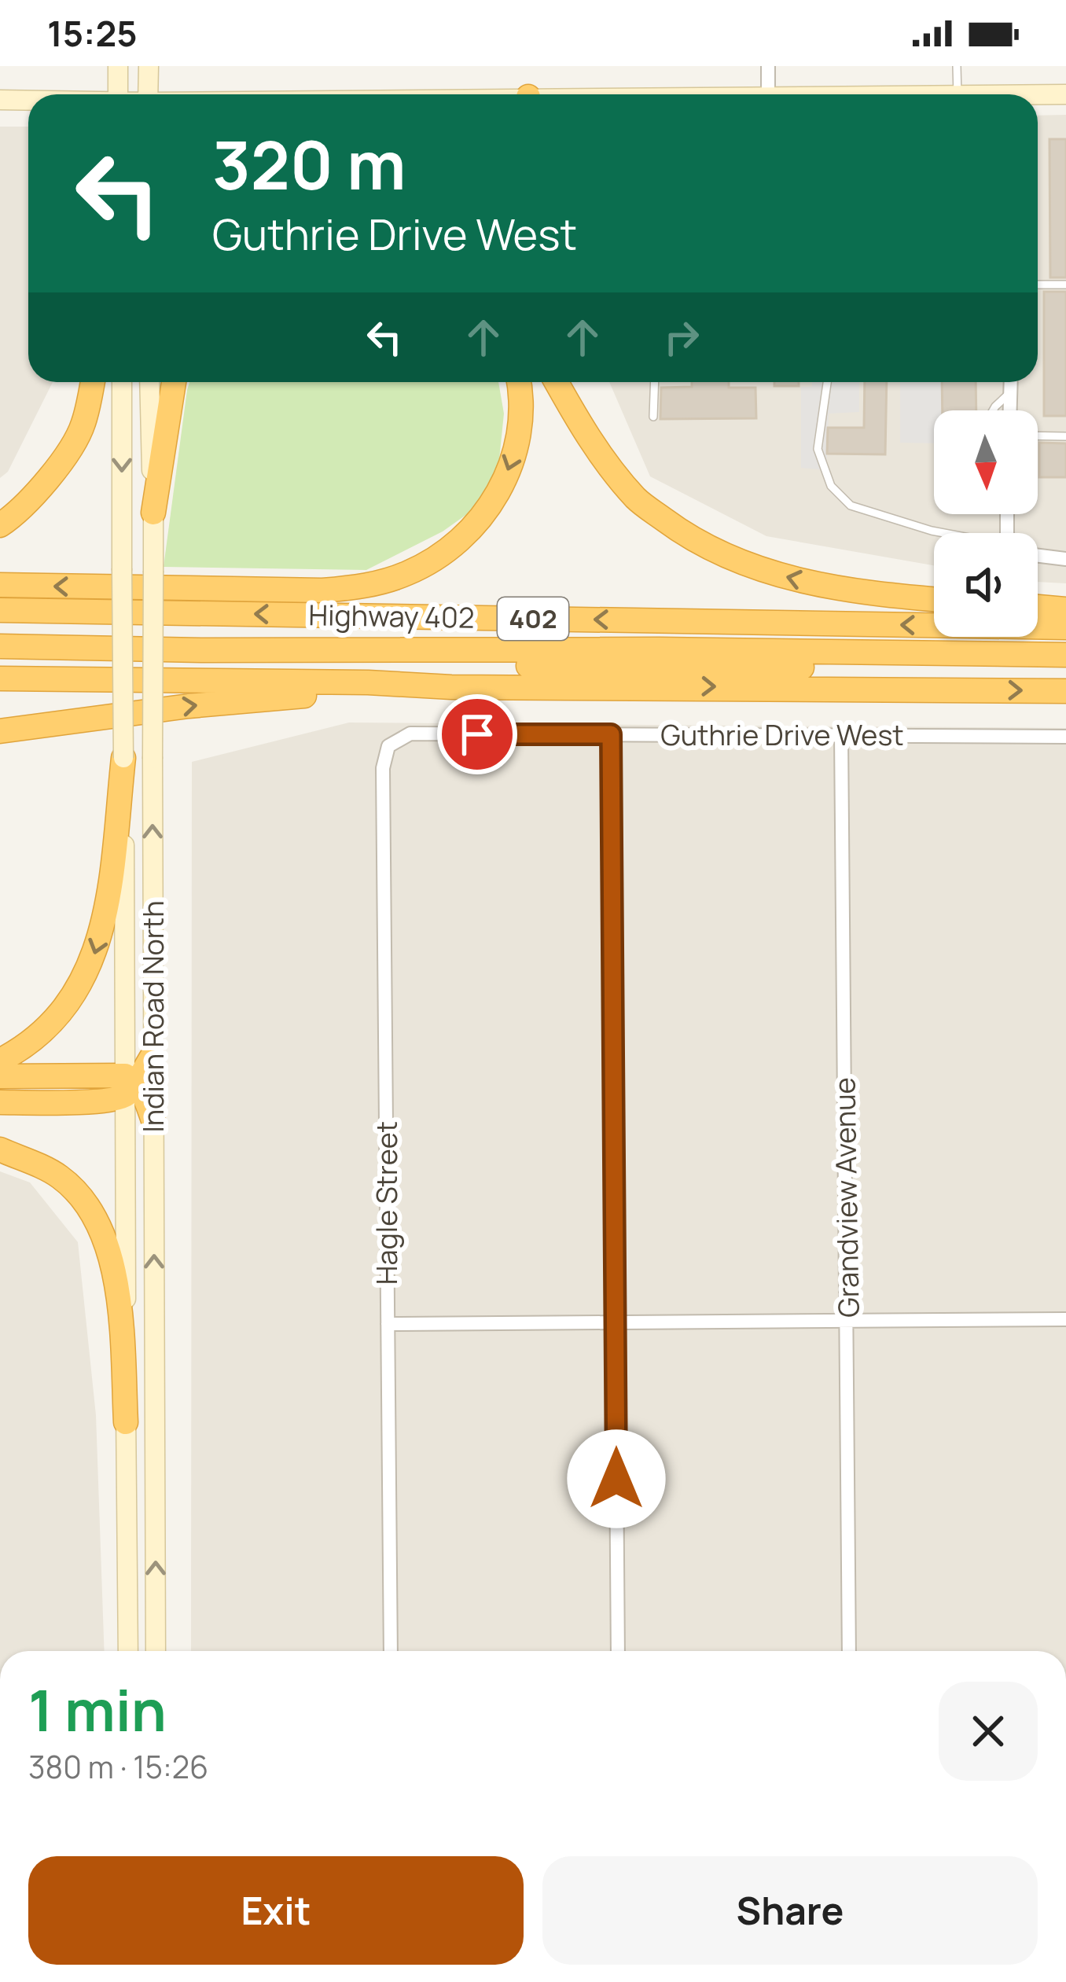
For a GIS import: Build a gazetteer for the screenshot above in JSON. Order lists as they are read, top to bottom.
{
  "streets": {
    "highway": ["Highway 402", "402"],
    "main road": ["Indian Road North"],
    "street": ["Guthrie Drive West", "Grandview Avenue", "Hagle Street"]
  },
  "crossings": [
    ["Guthrie Drive West", "Grandview Avenue"],
    ["Guthrie Drive West", "Hagle Street"]
  ],
  "north": "bottom",
  "page": {
    "status": "15:25",
    "turn": ["320 m", "Guthrie Drive West"],
    "heading": ["1 min", "380 m · 15:26"],
    "buttons": ["Exit", "Share"]
  }
}
